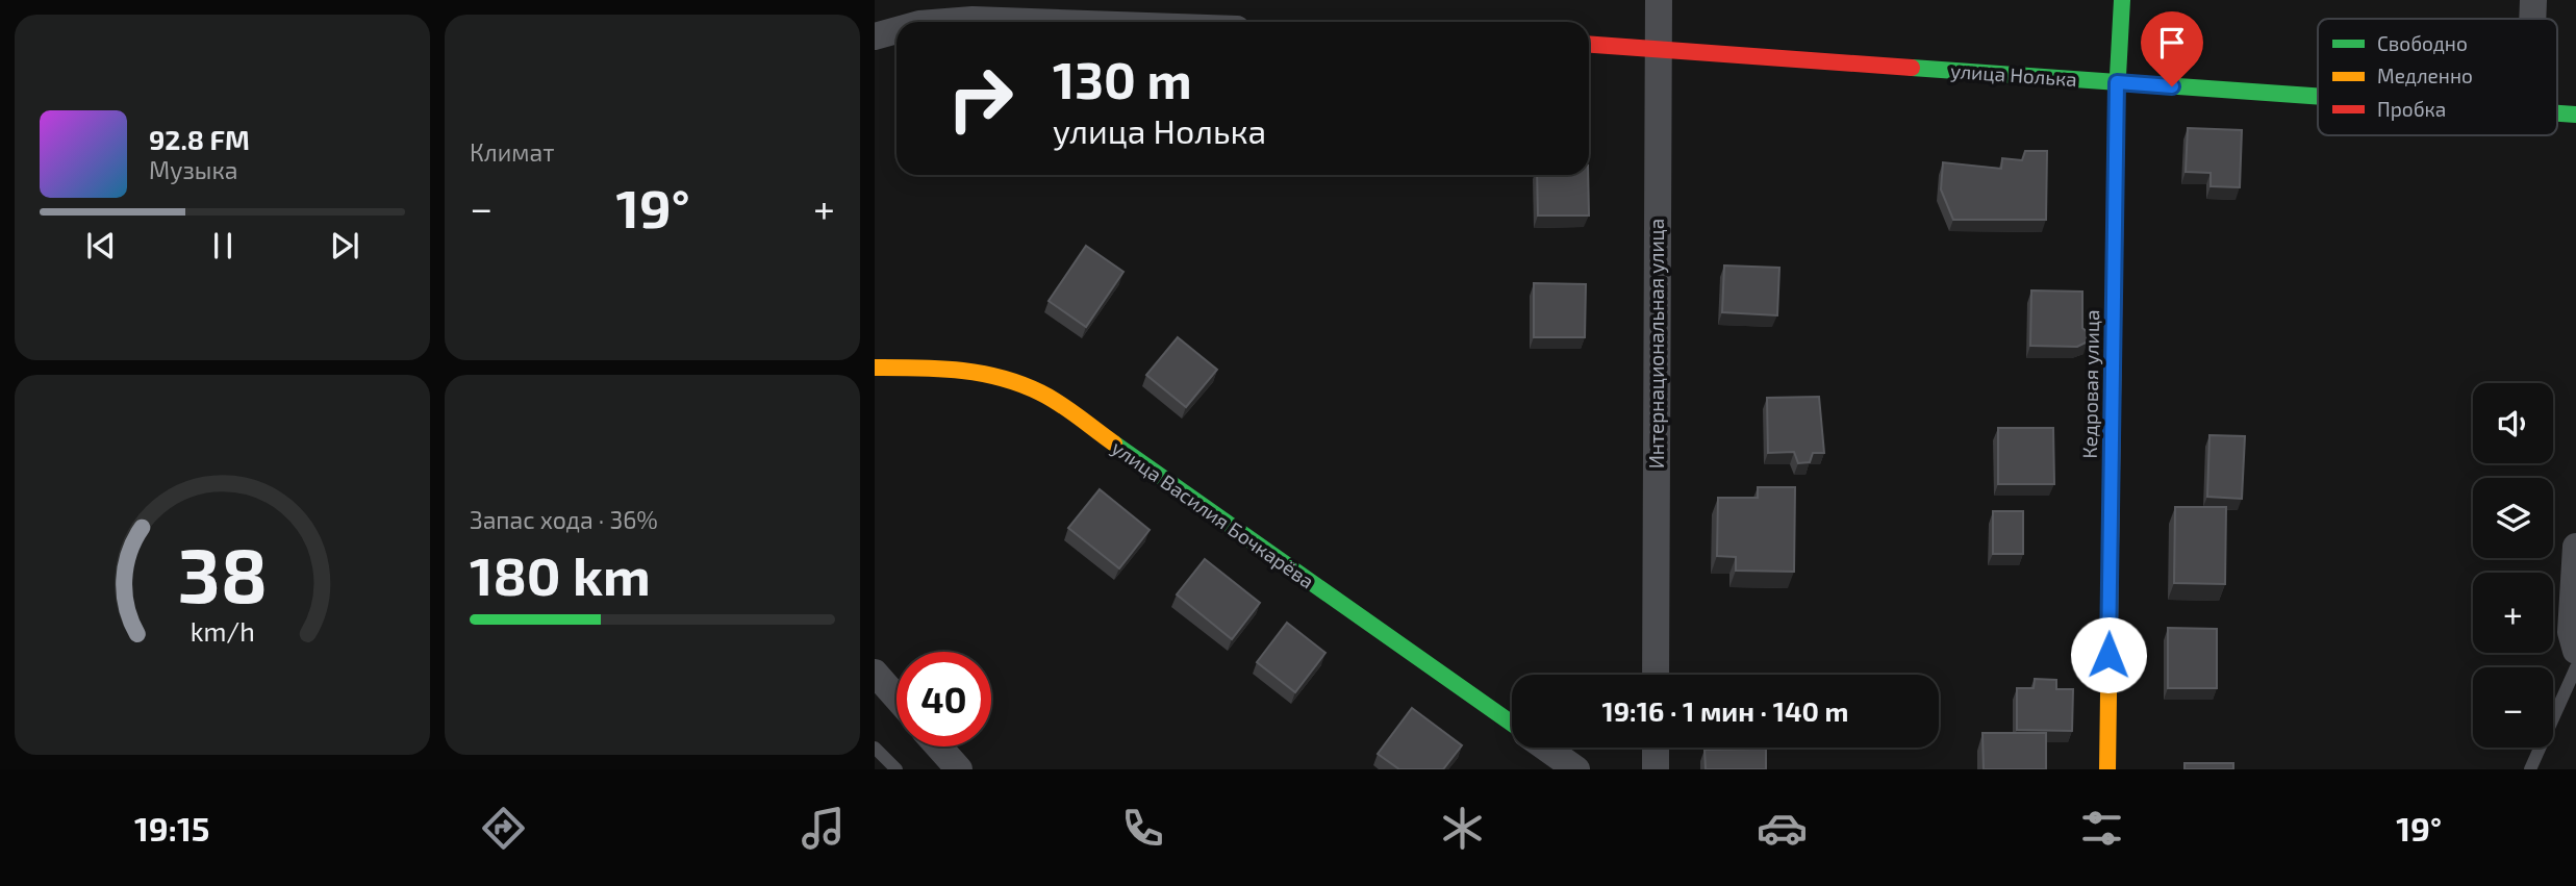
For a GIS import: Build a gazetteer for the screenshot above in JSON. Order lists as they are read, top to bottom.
{
  "streets": {
    "street": [
      "улица Нолька",
      "Интернациональная улица",
      "Кедровая улица",
      "улица Василия Бочкарёва"
    ]
  },
  "crossings": [
    ["улица Нолька", "Интернациональная улица"],
    ["улица Нолька", "Кедровая улица"]
  ],
  "legend": ["Свободно", "Медленно", "Пробка"],
  "page": {
    "tile": [
      "Климат",
      ["Запас хода · 36%", "180 km"]
    ],
    "turn": ["130 m", "улица Нолька"],
    "song": ["92.8 FM", "Музыка"],
    "heat": ["−", "19°", "+"],
    "map_buttons": ["+", "−"],
    "limit": "40",
    "trip": "19:16 · 1 мин · 140 m",
    "tabs": ["19:15", "19°"],
    "gauge": ["38", "km/h"]
  }
}
